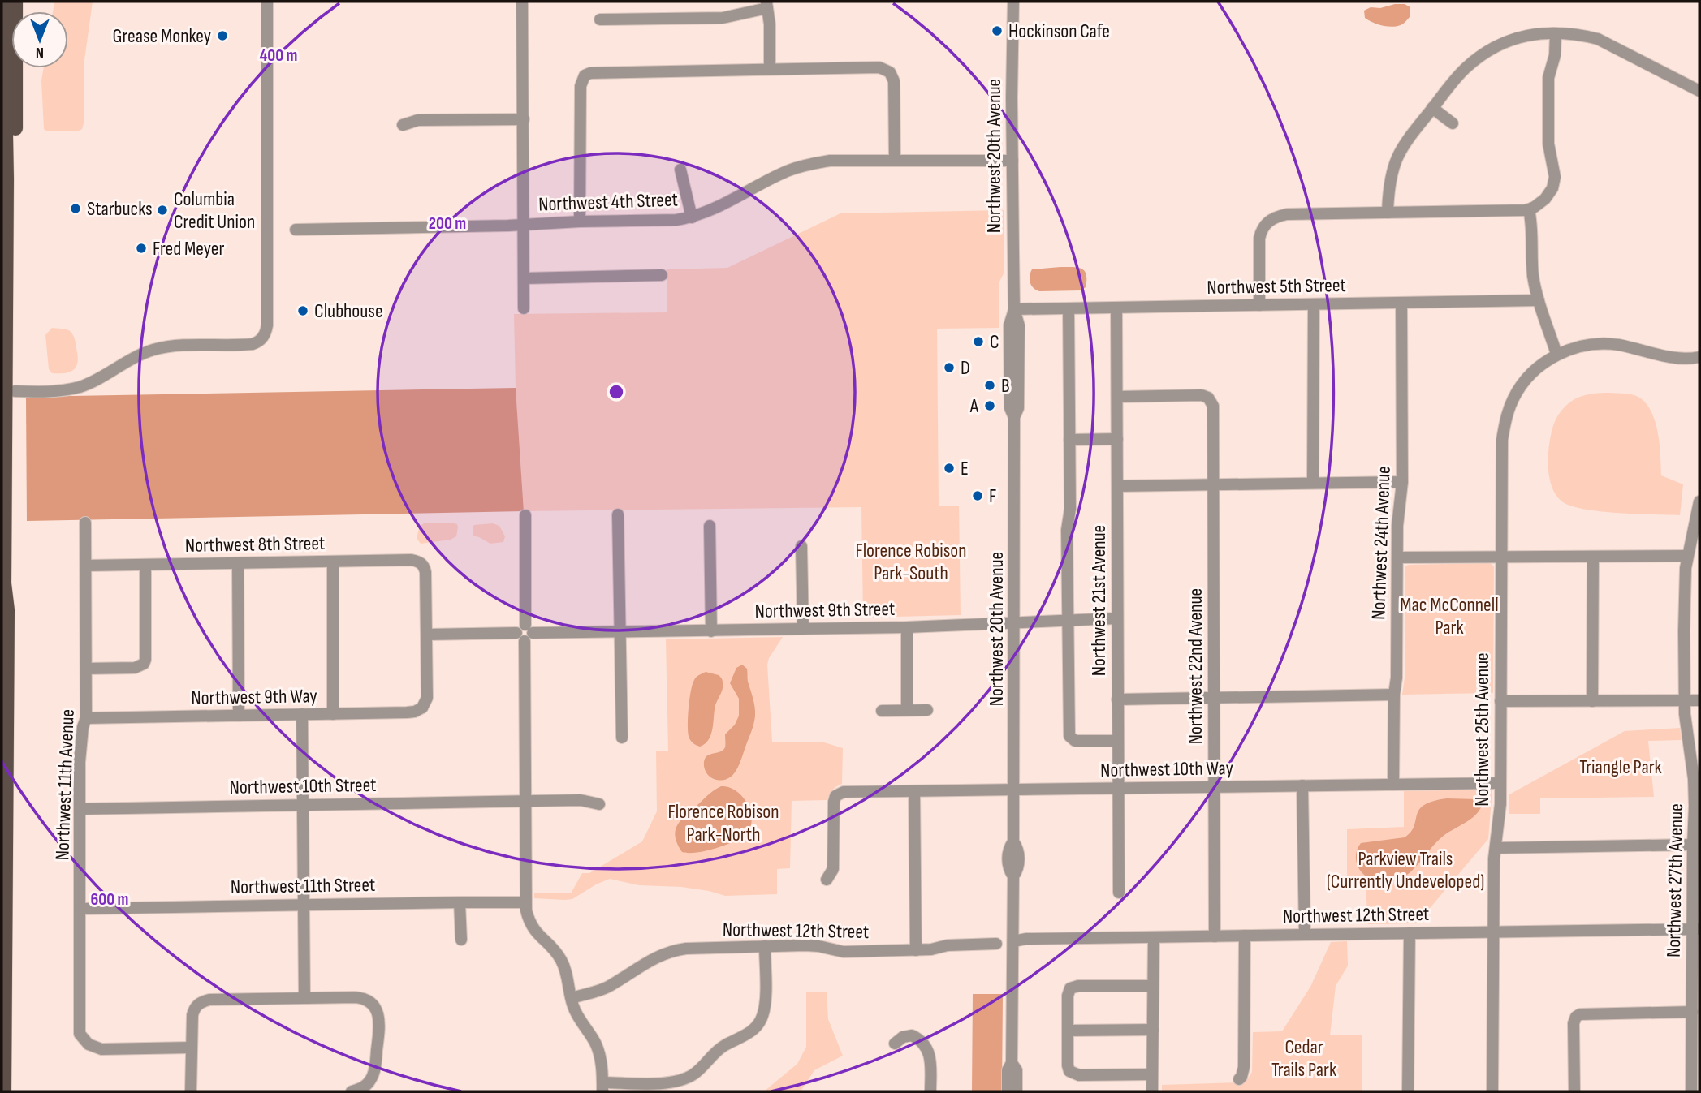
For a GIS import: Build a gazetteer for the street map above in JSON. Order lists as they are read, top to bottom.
{
  "streets": {
    "street": [
      "Northwest 20th Avenue",
      "Northwest 4th Street",
      "Northwest 5th Street",
      "Northwest 24th Avenue",
      "Northwest 8th Street",
      "Northwest 21st Avenue",
      "Northwest 9th Street",
      "Northwest 22nd Avenue",
      "Northwest 9th Way",
      "Northwest 25th Avenue",
      "Northwest 10th Way",
      "Northwest 11th Avenue",
      "Northwest 10th Street",
      "Northwest 27th Avenue",
      "Northwest 11th Street",
      "Northwest 12th Street"
    ]
  },
  "crossings": [
    ["Northwest 20th Avenue", "Northwest 4th Street"],
    ["Northwest 20th Avenue", "Northwest 5th Street"],
    ["Northwest 20th Avenue", "Northwest 9th Street"],
    ["Northwest 20th Avenue", "Northwest 10th Way"],
    ["Northwest 20th Avenue", "Northwest 12th Street"],
    ["Northwest 5th Street", "Northwest 24th Avenue"],
    ["Northwest 5th Street", "Northwest 21st Avenue"],
    ["Northwest 24th Avenue", "Northwest 10th Way"],
    ["Northwest 8th Street", "Northwest 9th Street"],
    ["Northwest 8th Street", "Northwest 9th Way"],
    ["Northwest 8th Street", "Northwest 11th Avenue"],
    ["Northwest 21st Avenue", "Northwest 9th Street"],
    ["Northwest 21st Avenue", "Northwest 22nd Avenue"],
    ["Northwest 21st Avenue", "Northwest 10th Way"],
    ["Northwest 9th Street", "Northwest 9th Way"],
    ["Northwest 22nd Avenue", "Northwest 10th Way"],
    ["Northwest 22nd Avenue", "Northwest 12th Street"],
    ["Northwest 9th Way", "Northwest 11th Avenue"],
    ["Northwest 25th Avenue", "Northwest 10th Way"],
    ["Northwest 25th Avenue", "Northwest 12th Street"],
    ["Northwest 11th Avenue", "Northwest 10th Street"],
    ["Northwest 11th Avenue", "Northwest 11th Street"],
    ["Northwest 27th Avenue", "Northwest 12th Street"]
  ],
  "parks": [
    "Florence Robison Park-South",
    "Mac McConnell Park",
    "Triangle Park",
    "Florence Robison Park-North",
    "Parkview Trails (Currently Undeveloped)",
    "Cedar Trails Park"
  ],
  "places": [
    "Hockinson Cafe",
    "Grease Monkey",
    "Starbucks",
    "Columbia Credit Union",
    "Fred Meyer",
    "Clubhouse",
    "C",
    "D",
    "B",
    "A",
    "E",
    "F"
  ],
  "north": "bottom",
  "rings": ["400 m", "200 m", "600 m"]
}
